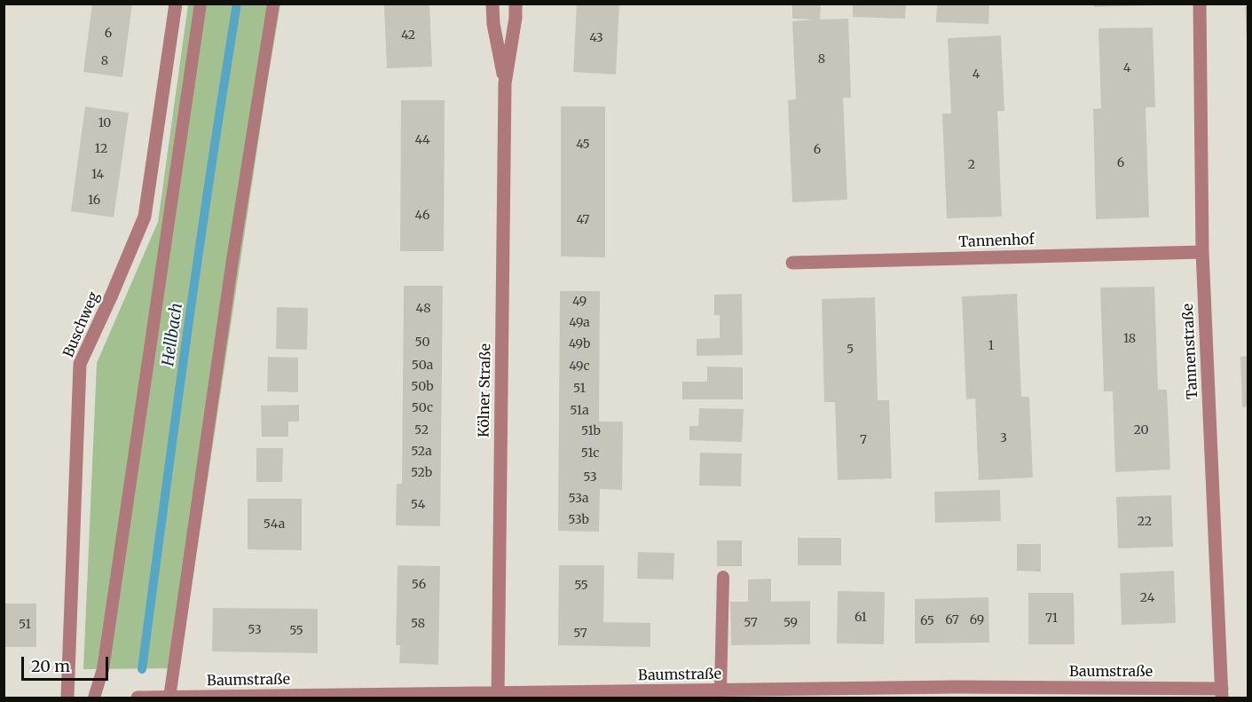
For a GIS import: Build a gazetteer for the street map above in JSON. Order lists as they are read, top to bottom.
{
  "streets": {
    "street": [
      "Tannenhof",
      "Buschweg",
      "Tannenstraße",
      "Kölner Straße",
      "Baumstraße"
    ]
  },
  "crossings": [
    ["Tannenhof", "Tannenstraße"],
    ["Tannenstraße", "Baumstraße"],
    ["Kölner Straße", "Baumstraße"]
  ],
  "water": ["Hellbach"],
  "house_numbers": [
    "6",
    "42",
    "43",
    "8",
    "8",
    "4",
    "4",
    "10",
    "44",
    "45",
    "12",
    "6",
    "6",
    "2",
    "14",
    "16",
    "46",
    "47",
    "49",
    "48",
    "49a",
    "18",
    "50",
    "49b",
    "1",
    "5",
    "50a",
    "49c",
    "50b",
    "51",
    "50c",
    "51a",
    "52",
    "20",
    "51b",
    "3",
    "7",
    "52a",
    "51c",
    "52b",
    "53",
    "53a",
    "54",
    "53b",
    "22",
    "54a",
    "56",
    "55",
    "24",
    "61",
    "71",
    "67",
    "69",
    "65",
    "57",
    "59",
    "58",
    "51",
    "53",
    "55",
    "57"
  ],
  "scale_bar": "20 m"
}
